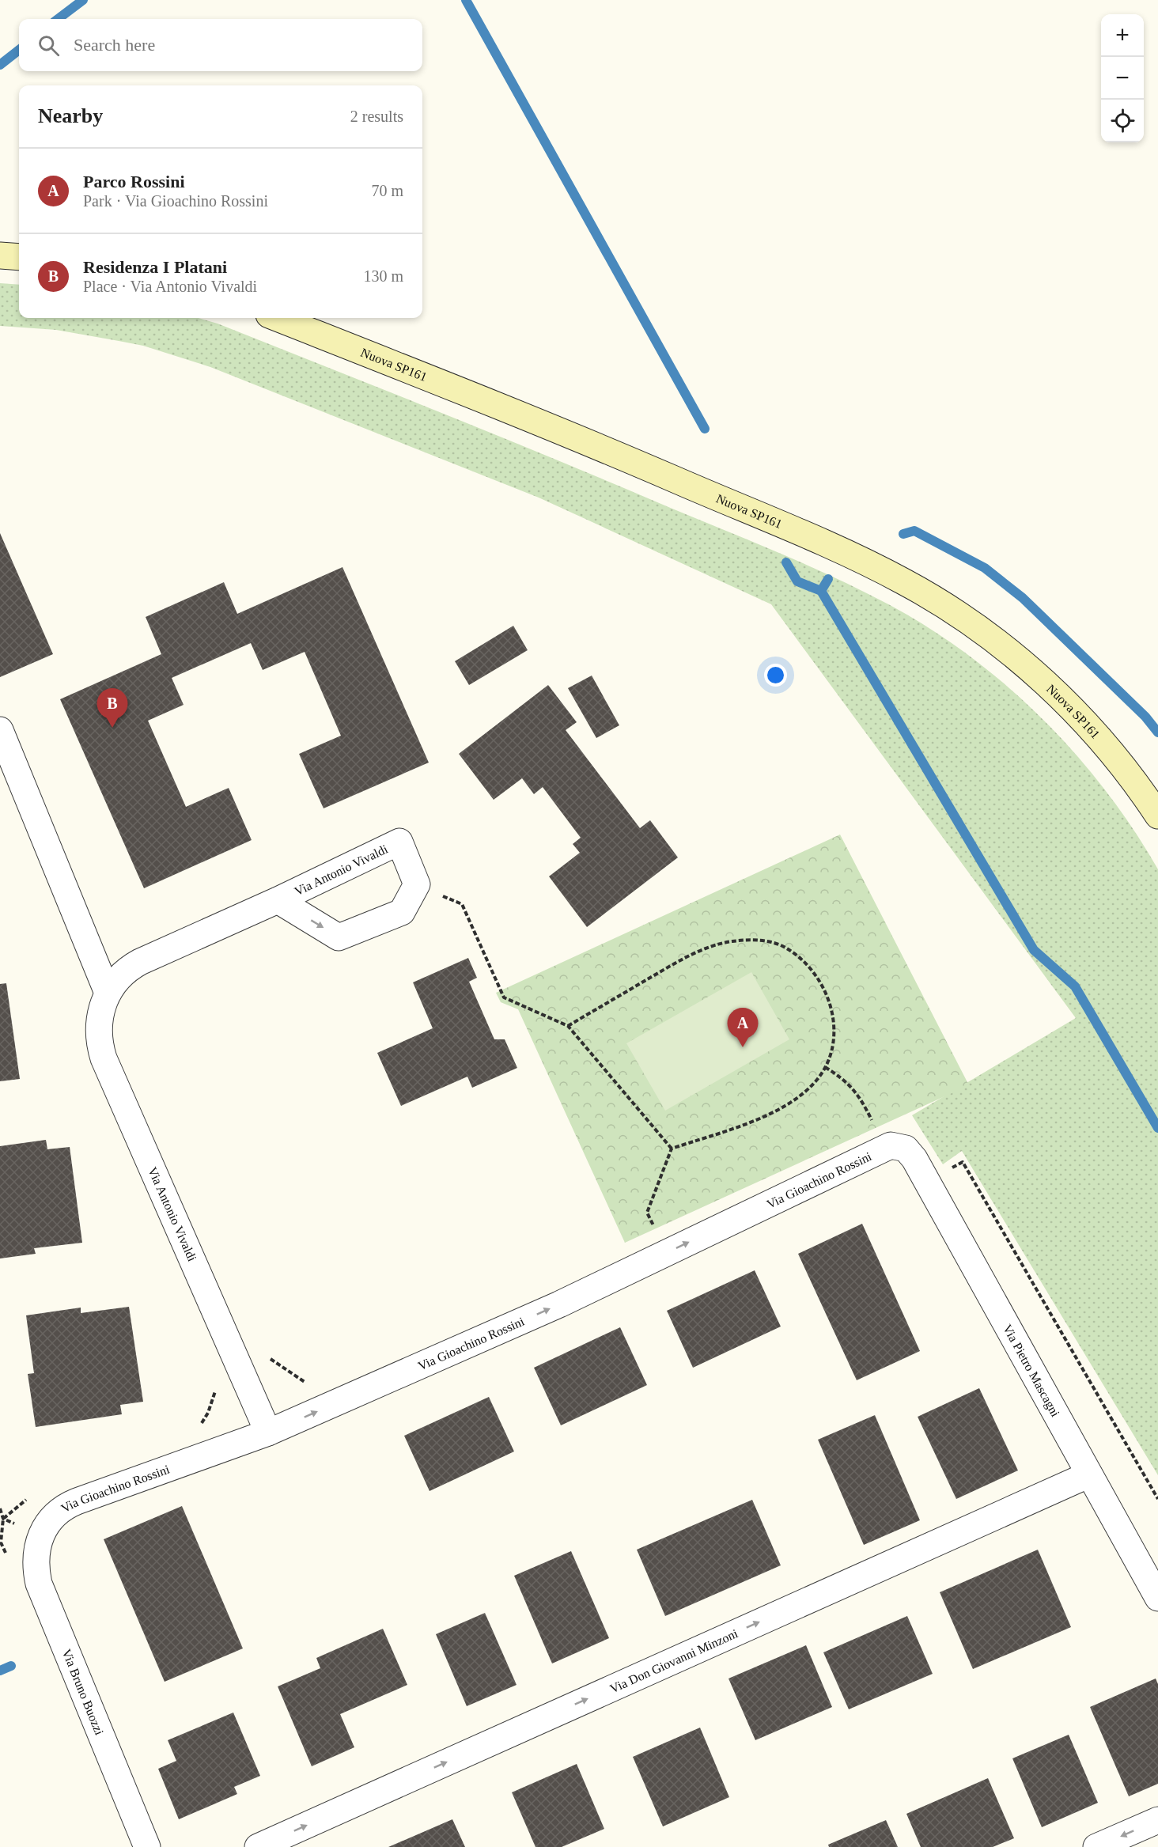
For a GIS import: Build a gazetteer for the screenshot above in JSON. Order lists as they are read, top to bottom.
{
  "streets": {
    "main road": ["Nuova SP161"],
    "street": [
      "Via Antonio Vivaldi",
      "Via Gioachino Rossini",
      "Via Pietro Mascagni",
      "Via Don Giovanni Minzoni",
      "Via Bruno Buozzi"
    ]
  },
  "crossings": [
    ["Via Antonio Vivaldi", "Via Gioachino Rossini"],
    ["Via Gioachino Rossini", "Via Pietro Mascagni"],
    ["Via Gioachino Rossini", "Via Bruno Buozzi"],
    ["Via Pietro Mascagni", "Via Don Giovanni Minzoni"]
  ],
  "one_way": ["Via Gioachino Rossini", "Via Don Giovanni Minzoni"],
  "page": {
    "map_buttons": ["+", "−"],
    "search": "Search here",
    "heading": ["Nearby", "2 results"],
    "list": [
      {
        "mark": "A",
        "name": "Parco Rossini",
        "note": "Park · Via Gioachino Rossini",
        "value": "70 m"
      },
      {
        "mark": "B",
        "name": "Residenza I Platani",
        "note": "Place · Via Antonio Vivaldi",
        "value": "130 m"
      }
    ],
    "pins": ["B", "A"]
  }
}
